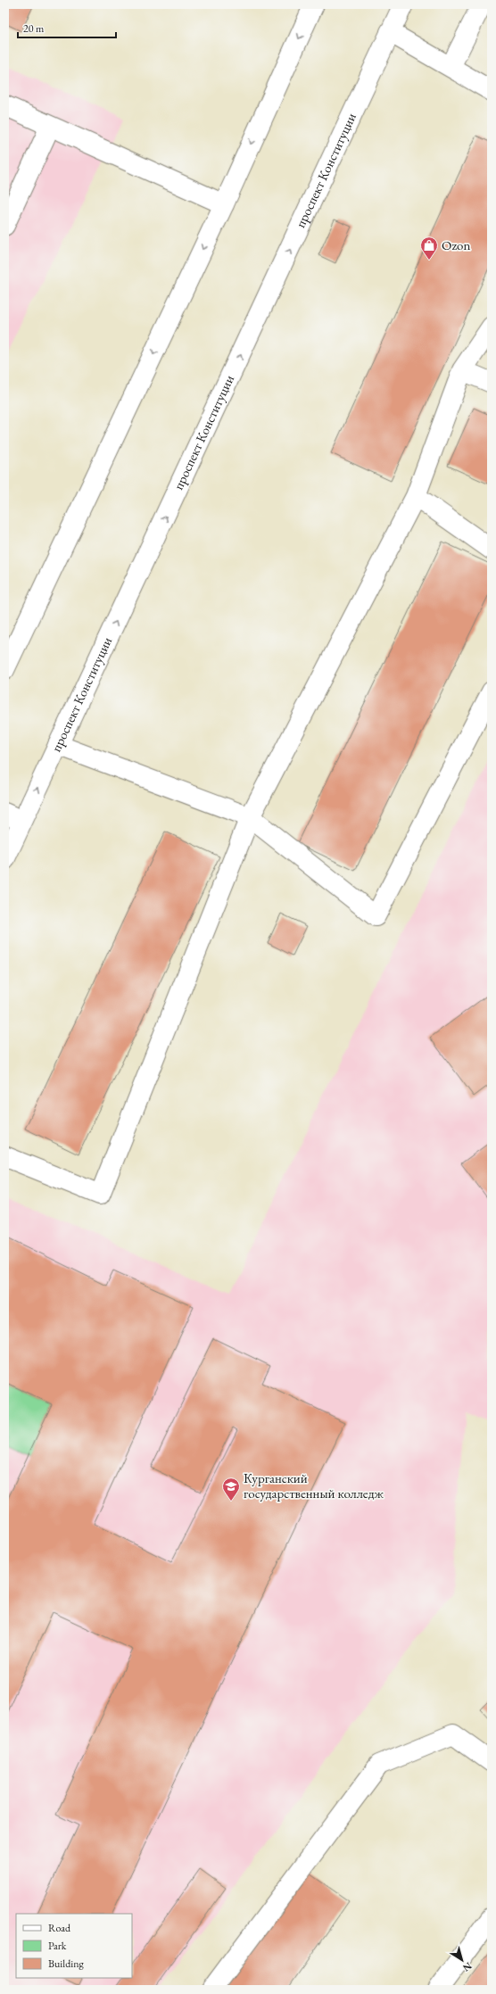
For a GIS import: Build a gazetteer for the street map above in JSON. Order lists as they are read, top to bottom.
{
  "streets": {
    "main road": ["проспект Конституции"]
  },
  "places": {
    "shop": ["Ozon"],
    "school or university": ["Курганский государственный колледж"]
  },
  "legend": ["Road", "Park", "Building"],
  "scale_bar": "20 m",
  "north": "bottom right"
}
